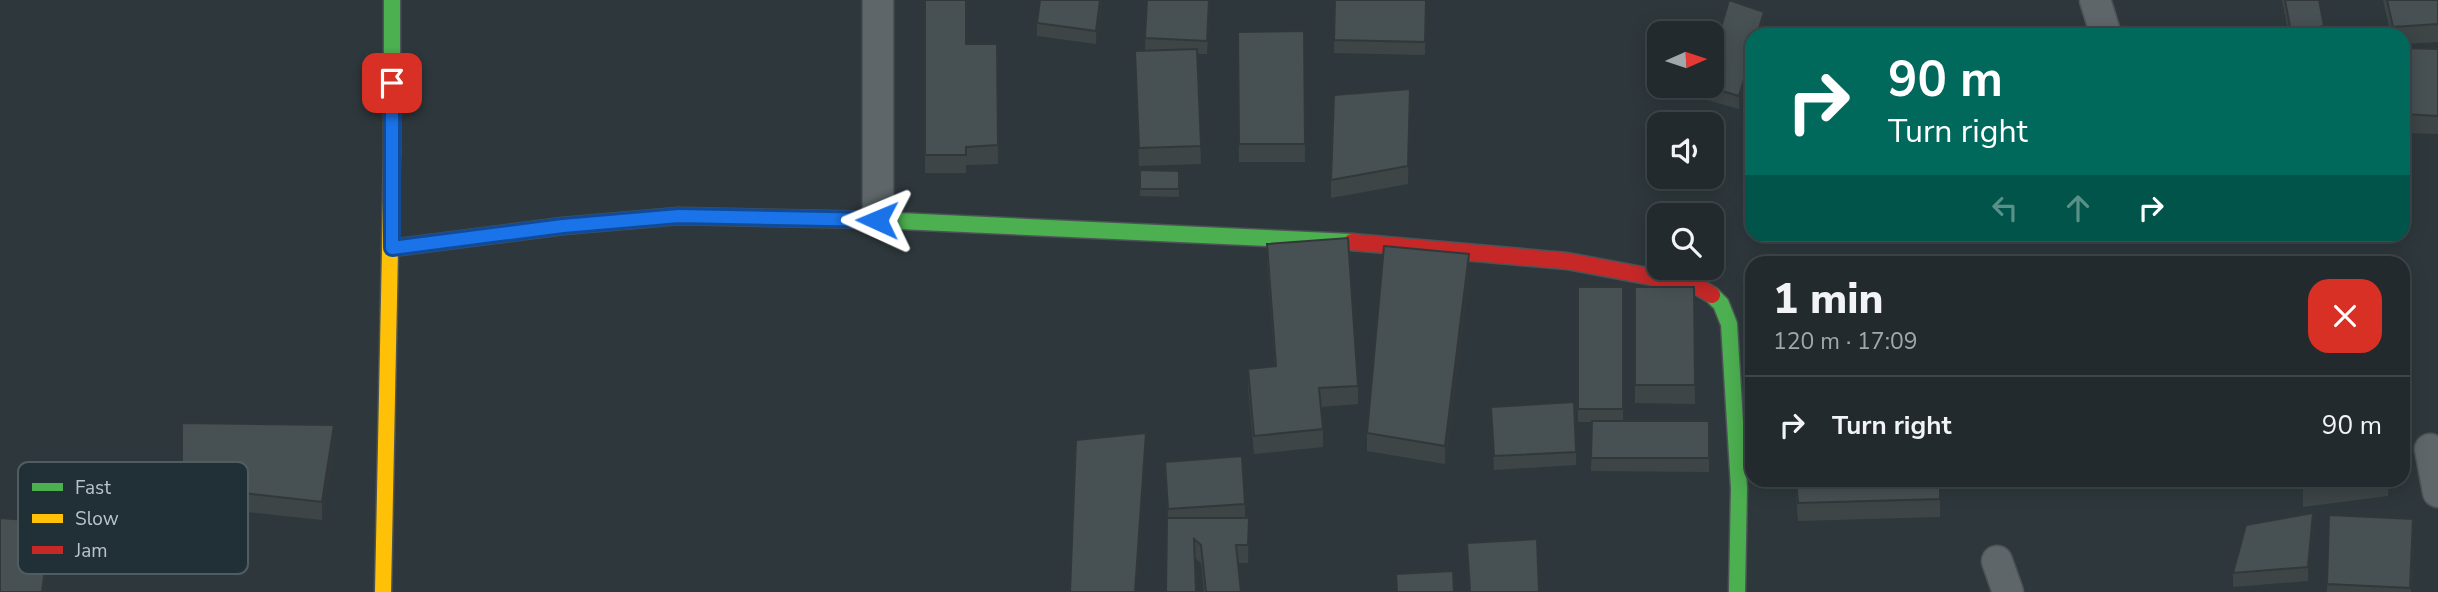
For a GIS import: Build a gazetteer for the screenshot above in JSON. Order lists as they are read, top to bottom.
{
  "legend": ["Fast", "Slow", "Jam"],
  "north": "right",
  "page": {
    "turn": ["90 m", "Turn right"],
    "heading": ["1 min", "120 m · 17:09"],
    "list": [
      {
        "name": "Turn right",
        "value": "90 m"
      }
    ]
  }
}
